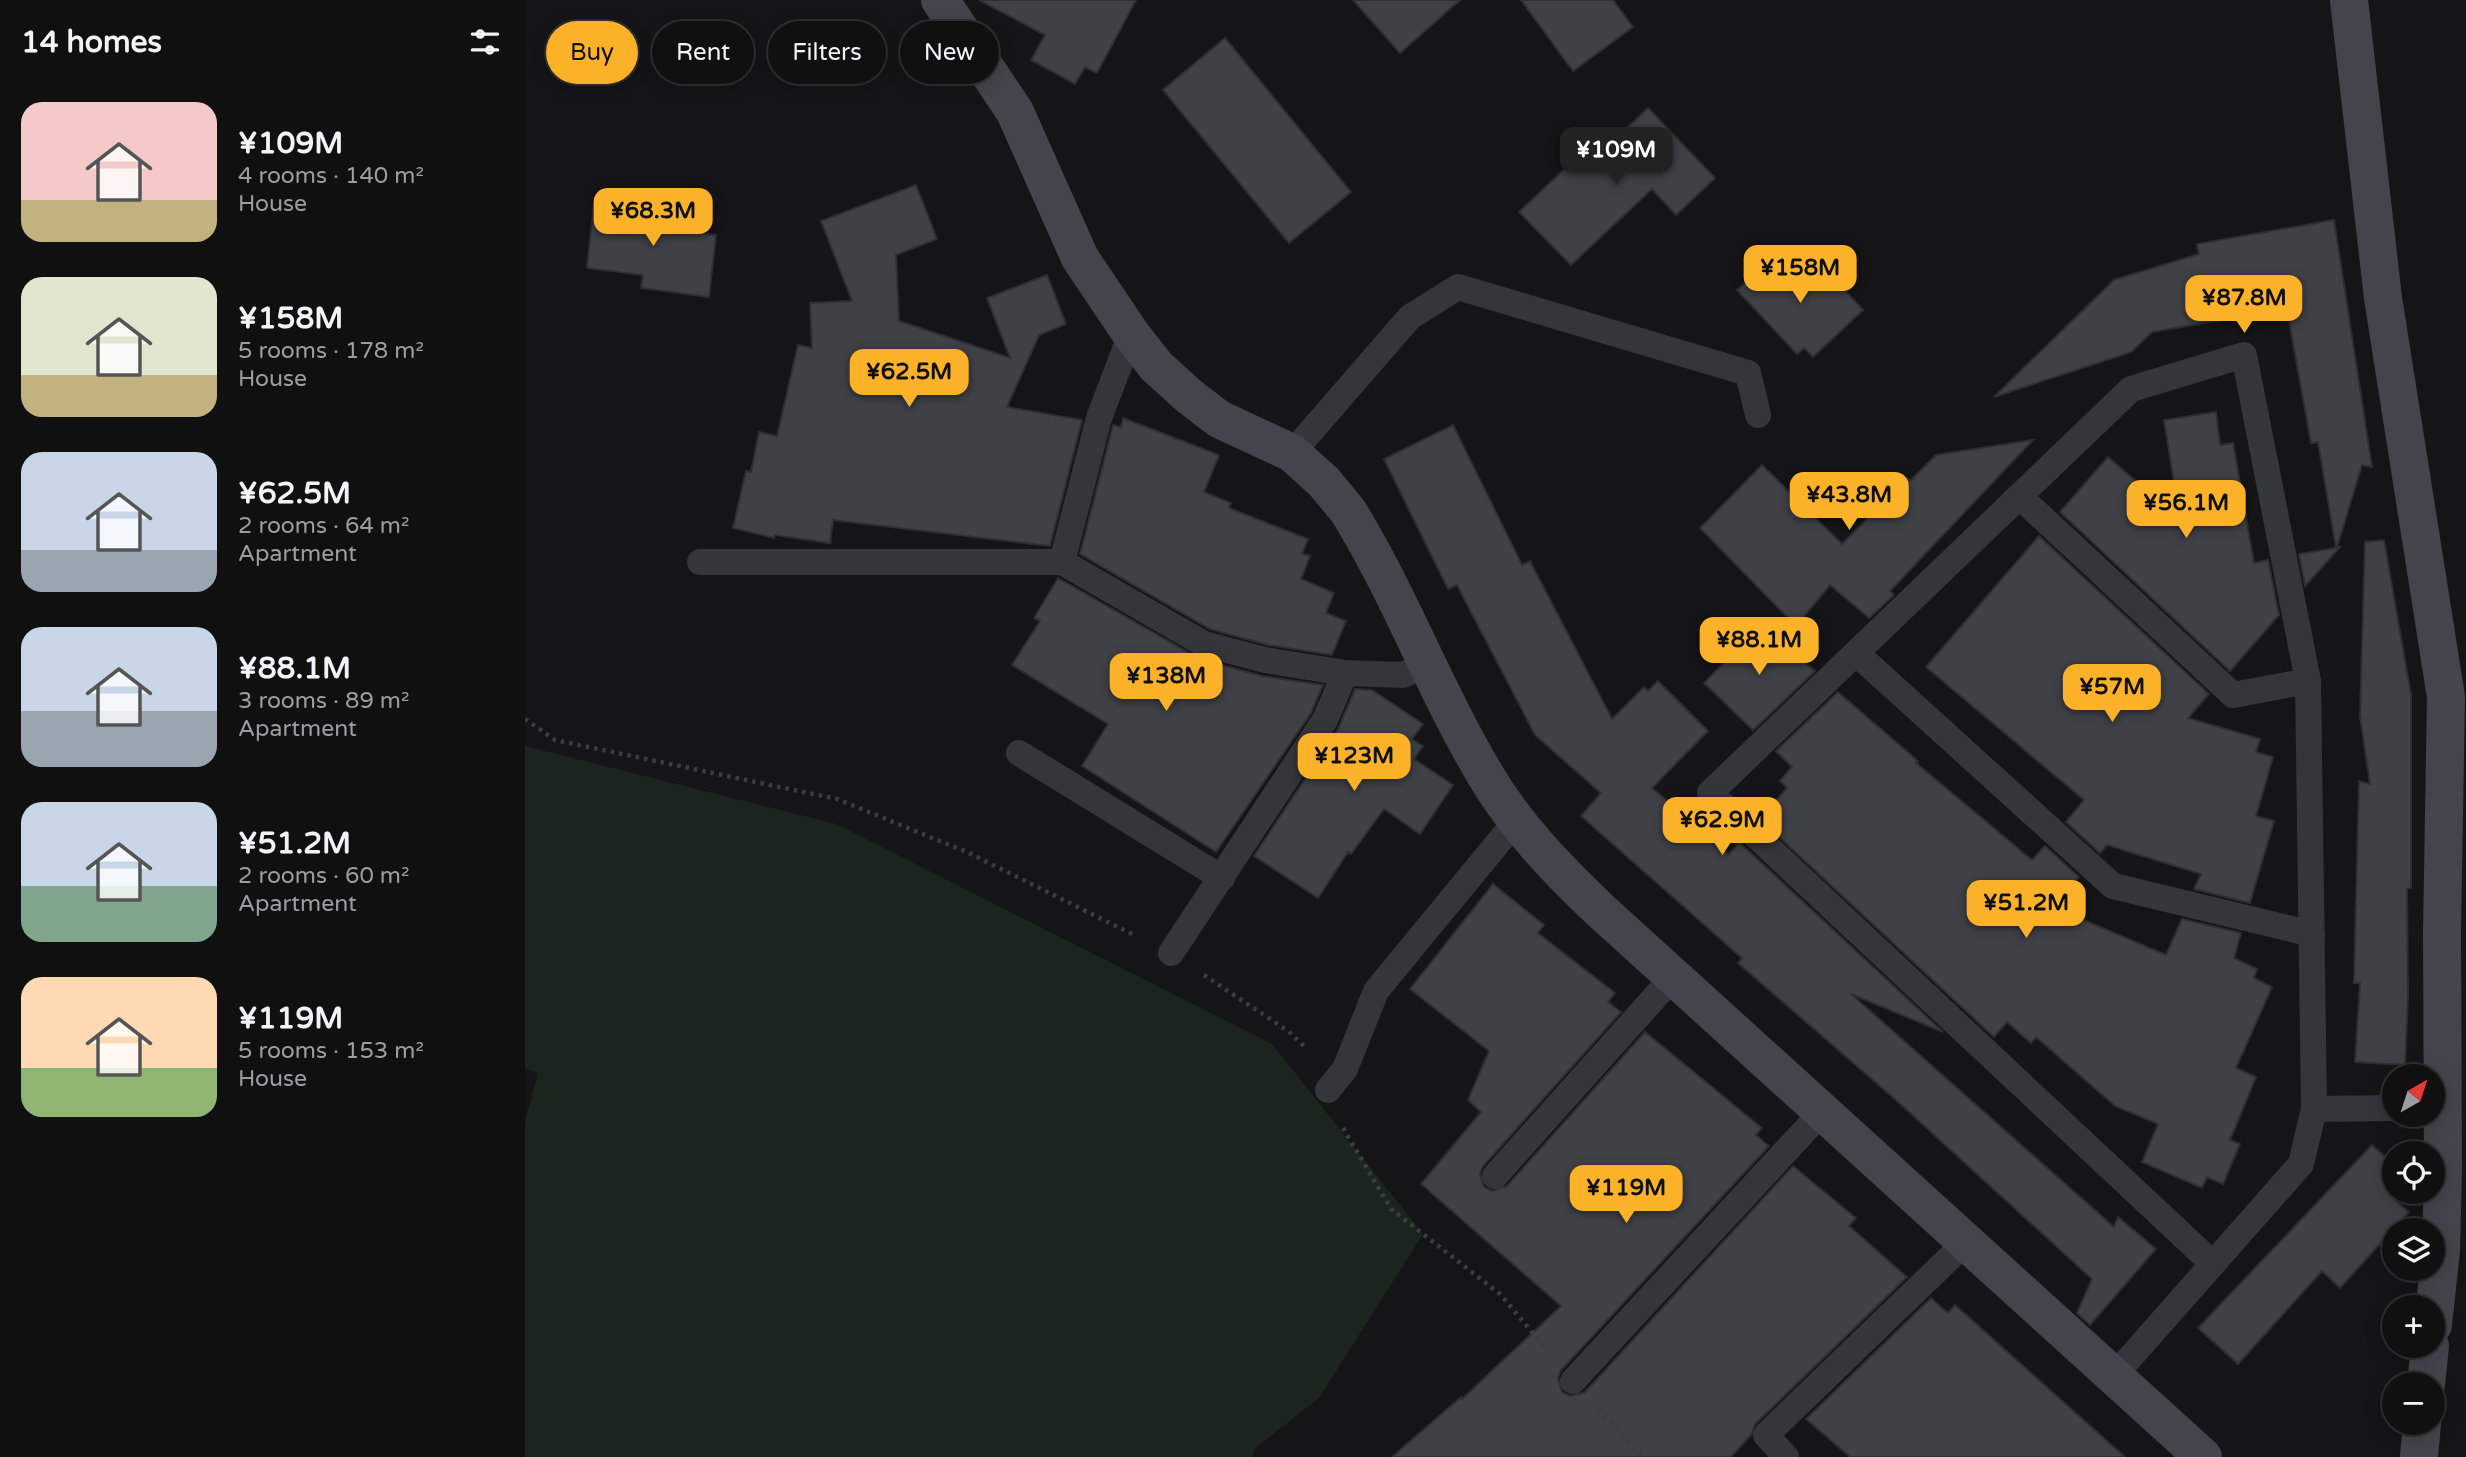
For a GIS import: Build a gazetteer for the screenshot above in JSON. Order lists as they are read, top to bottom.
{
  "north": "top right",
  "page": {
    "heading": "14 homes",
    "chip": [
      "Buy",
      "Rent",
      "Filters",
      "New"
    ],
    "list": [
      {
        "name": "¥109M",
        "note": "4 rooms · 140 m² · House"
      },
      {
        "name": "¥158M",
        "note": "5 rooms · 178 m² · House"
      },
      {
        "name": "¥62.5M",
        "note": "2 rooms · 64 m² · Apartment"
      },
      {
        "name": "¥88.1M",
        "note": "3 rooms · 89 m² · Apartment"
      },
      {
        "name": "¥51.2M",
        "note": "2 rooms · 60 m² · Apartment"
      },
      {
        "name": "¥119M",
        "note": "5 rooms · 153 m² · House"
      }
    ],
    "price": [
      "¥109M",
      "¥68.3M",
      "¥158M",
      "¥87.8M",
      "¥62.5M",
      "¥43.8M",
      "¥56.1M",
      "¥88.1M",
      "¥138M",
      "¥57M",
      "¥123M",
      "¥62.9M",
      "¥51.2M",
      "¥119M"
    ],
    "map_buttons": ["+", "−"]
  }
}
